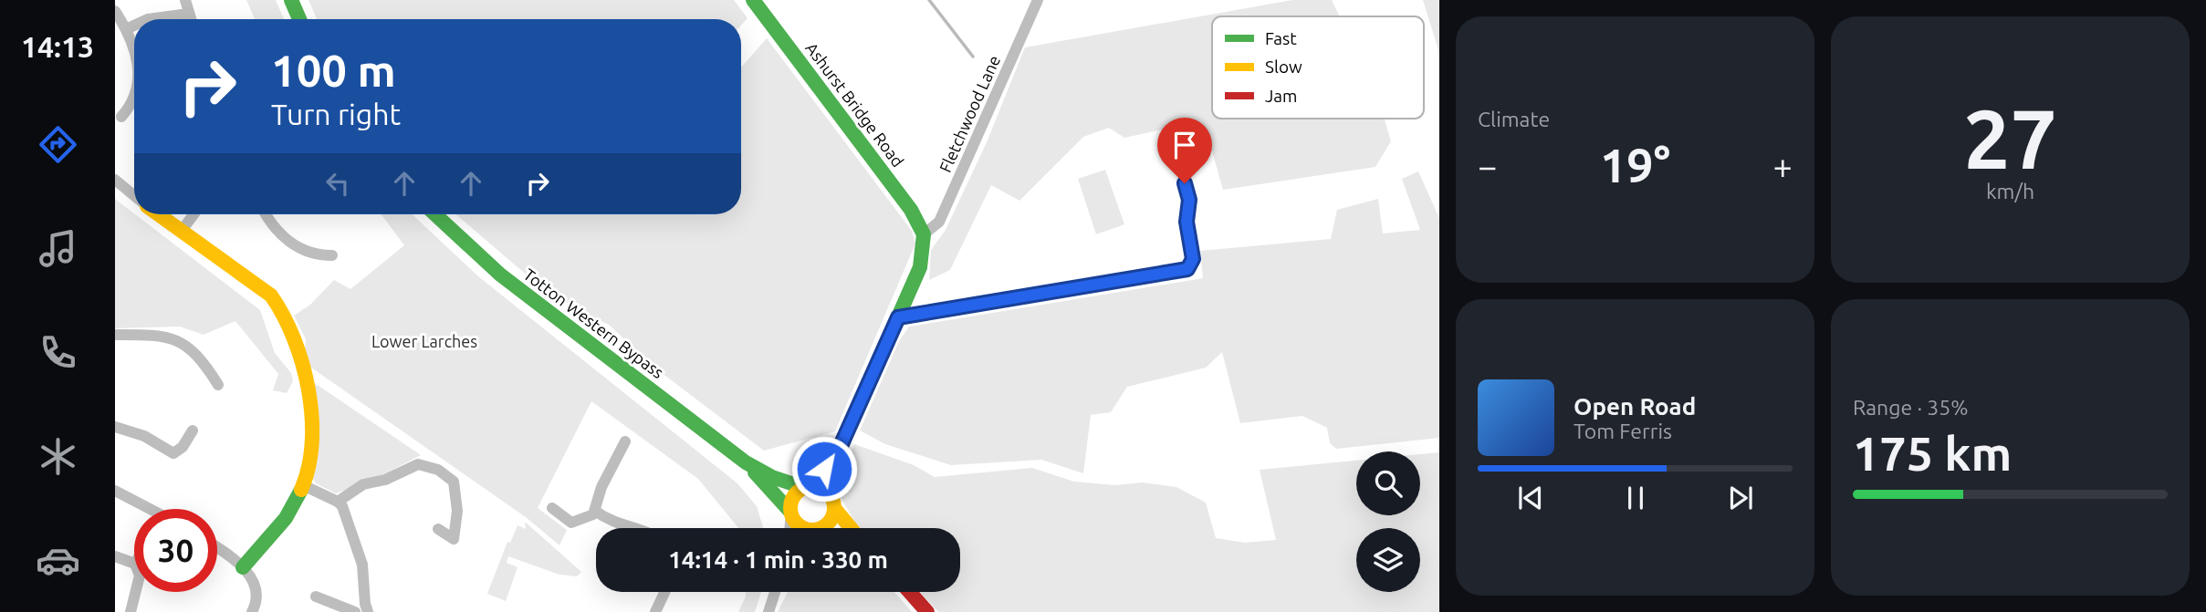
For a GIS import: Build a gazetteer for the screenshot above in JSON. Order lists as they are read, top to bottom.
{
  "streets": {
    "street": ["Ashurst Bridge Road", "Fletchwood Lane", "Totton Western Bypass"]
  },
  "crossings": [
    ["Ashurst Bridge Road", "Fletchwood Lane"]
  ],
  "parks": ["Lower Larches"],
  "legend": ["Fast", "Slow", "Jam"],
  "page": {
    "tabs": "14:13",
    "tile": [
      "Climate",
      ["27", "km/h"],
      ["Range · 35%", "175 km"]
    ],
    "turn": ["100 m", "Turn right"],
    "heat": ["−", "19°", "+"],
    "song": ["Open Road", "Tom Ferris"],
    "limit": "30",
    "trip": "14:14 · 1 min · 330 m"
  }
}
